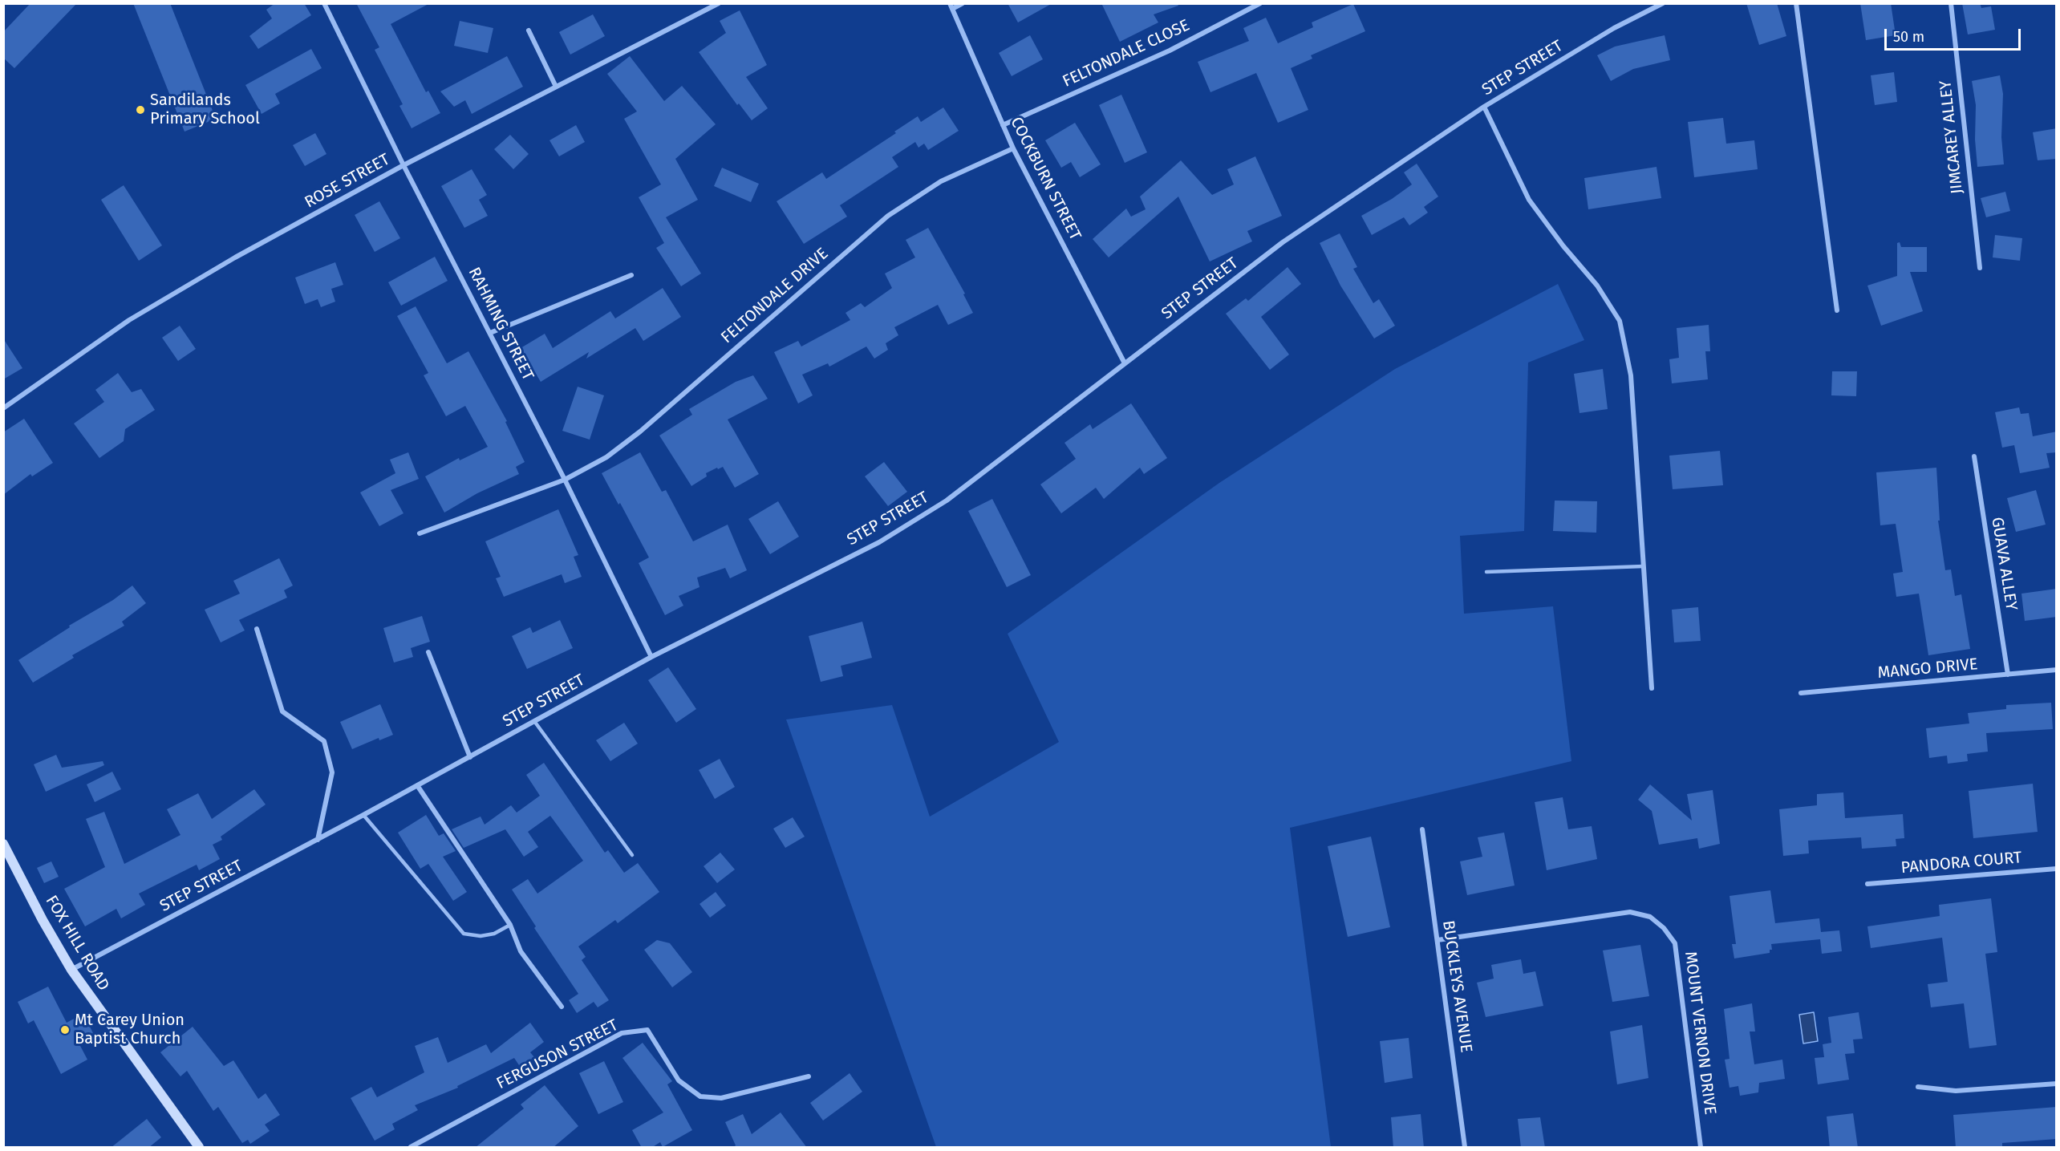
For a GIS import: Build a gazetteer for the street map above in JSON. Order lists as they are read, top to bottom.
{
  "streets": {
    "main road": ["FOX HILL ROAD"],
    "street": [
      "FELTONDALE CLOSE",
      "STEP STREET",
      "JIMCAREY ALLEY",
      "COCKBURN STREET",
      "ROSE STREET",
      "FELTONDALE DRIVE",
      "RAHMING STREET",
      "GUAVA ALLEY",
      "MANGO DRIVE",
      "PANDORA COURT",
      "BUCKLEYS AVENUE",
      "MOUNT VERNON DRIVE",
      "FERGUSON STREET"
    ]
  },
  "crossings": [
    ["FELTONDALE CLOSE", "COCKBURN STREET"],
    ["STEP STREET", "COCKBURN STREET"],
    ["STEP STREET", "RAHMING STREET"],
    ["STEP STREET", "FOX HILL ROAD"],
    ["COCKBURN STREET", "FELTONDALE DRIVE"],
    ["ROSE STREET", "RAHMING STREET"],
    ["FELTONDALE DRIVE", "RAHMING STREET"],
    ["GUAVA ALLEY", "MANGO DRIVE"],
    ["BUCKLEYS AVENUE", "MOUNT VERNON DRIVE"]
  ],
  "places": ["Sandilands Primary School", "Mt Carey Union Baptist Church"],
  "scale_bar": "50 m"
}
